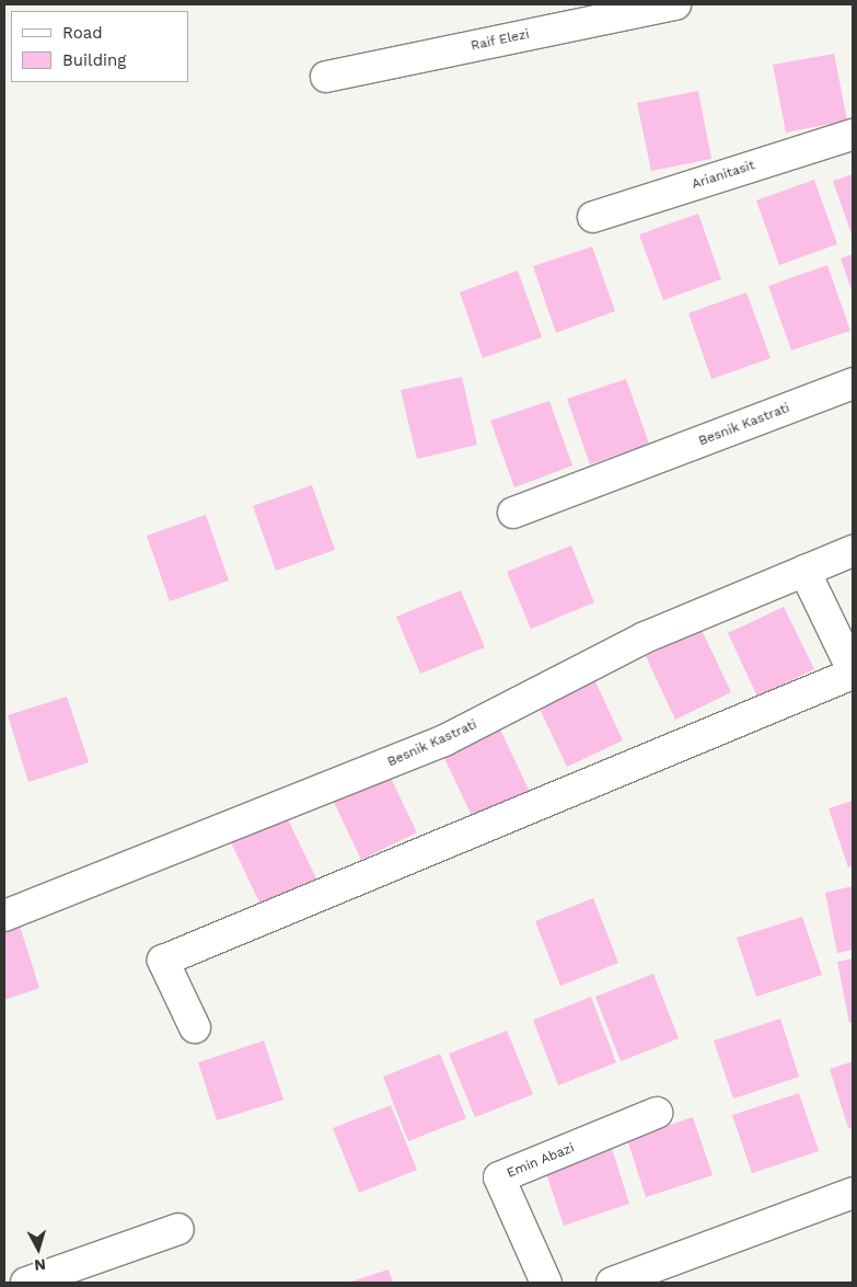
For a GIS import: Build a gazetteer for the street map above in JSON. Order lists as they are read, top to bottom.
{
  "streets": {
    "street": [
      "Raif Elezi",
      "Arianitasit",
      "Besnik Kastrati",
      "Emin Abazi"
    ]
  },
  "legend": ["Road", "Building"],
  "north": "bottom"
}
